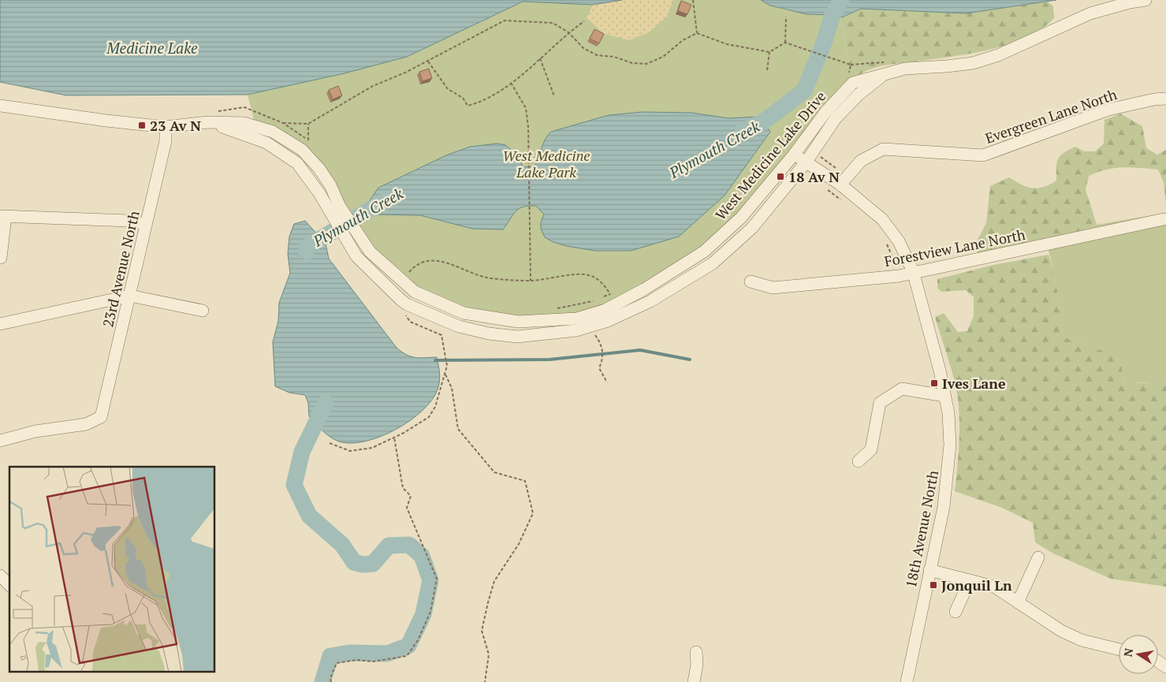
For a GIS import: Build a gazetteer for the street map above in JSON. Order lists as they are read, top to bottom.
{
  "streets": {
    "street": [
      "Evergreen Lane North",
      "West Medicine Lake Drive",
      "Forestview Lane North",
      "23rd Avenue North",
      "18th Avenue North"
    ]
  },
  "crossings": [
    ["Evergreen Lane North", "18th Avenue North"],
    ["West Medicine Lake Drive", "23rd Avenue North"],
    ["West Medicine Lake Drive", "18th Avenue North"],
    ["Forestview Lane North", "18th Avenue North"]
  ],
  "water": ["Medicine Lake", "Plymouth Creek"],
  "parks": ["West Medicine Lake Park"],
  "places": {
    "transit": [
      "23 Av N",
      "18 Av N",
      "Ives Lane",
      "Jonquil Ln"
    ]
  },
  "north": "left"
}
